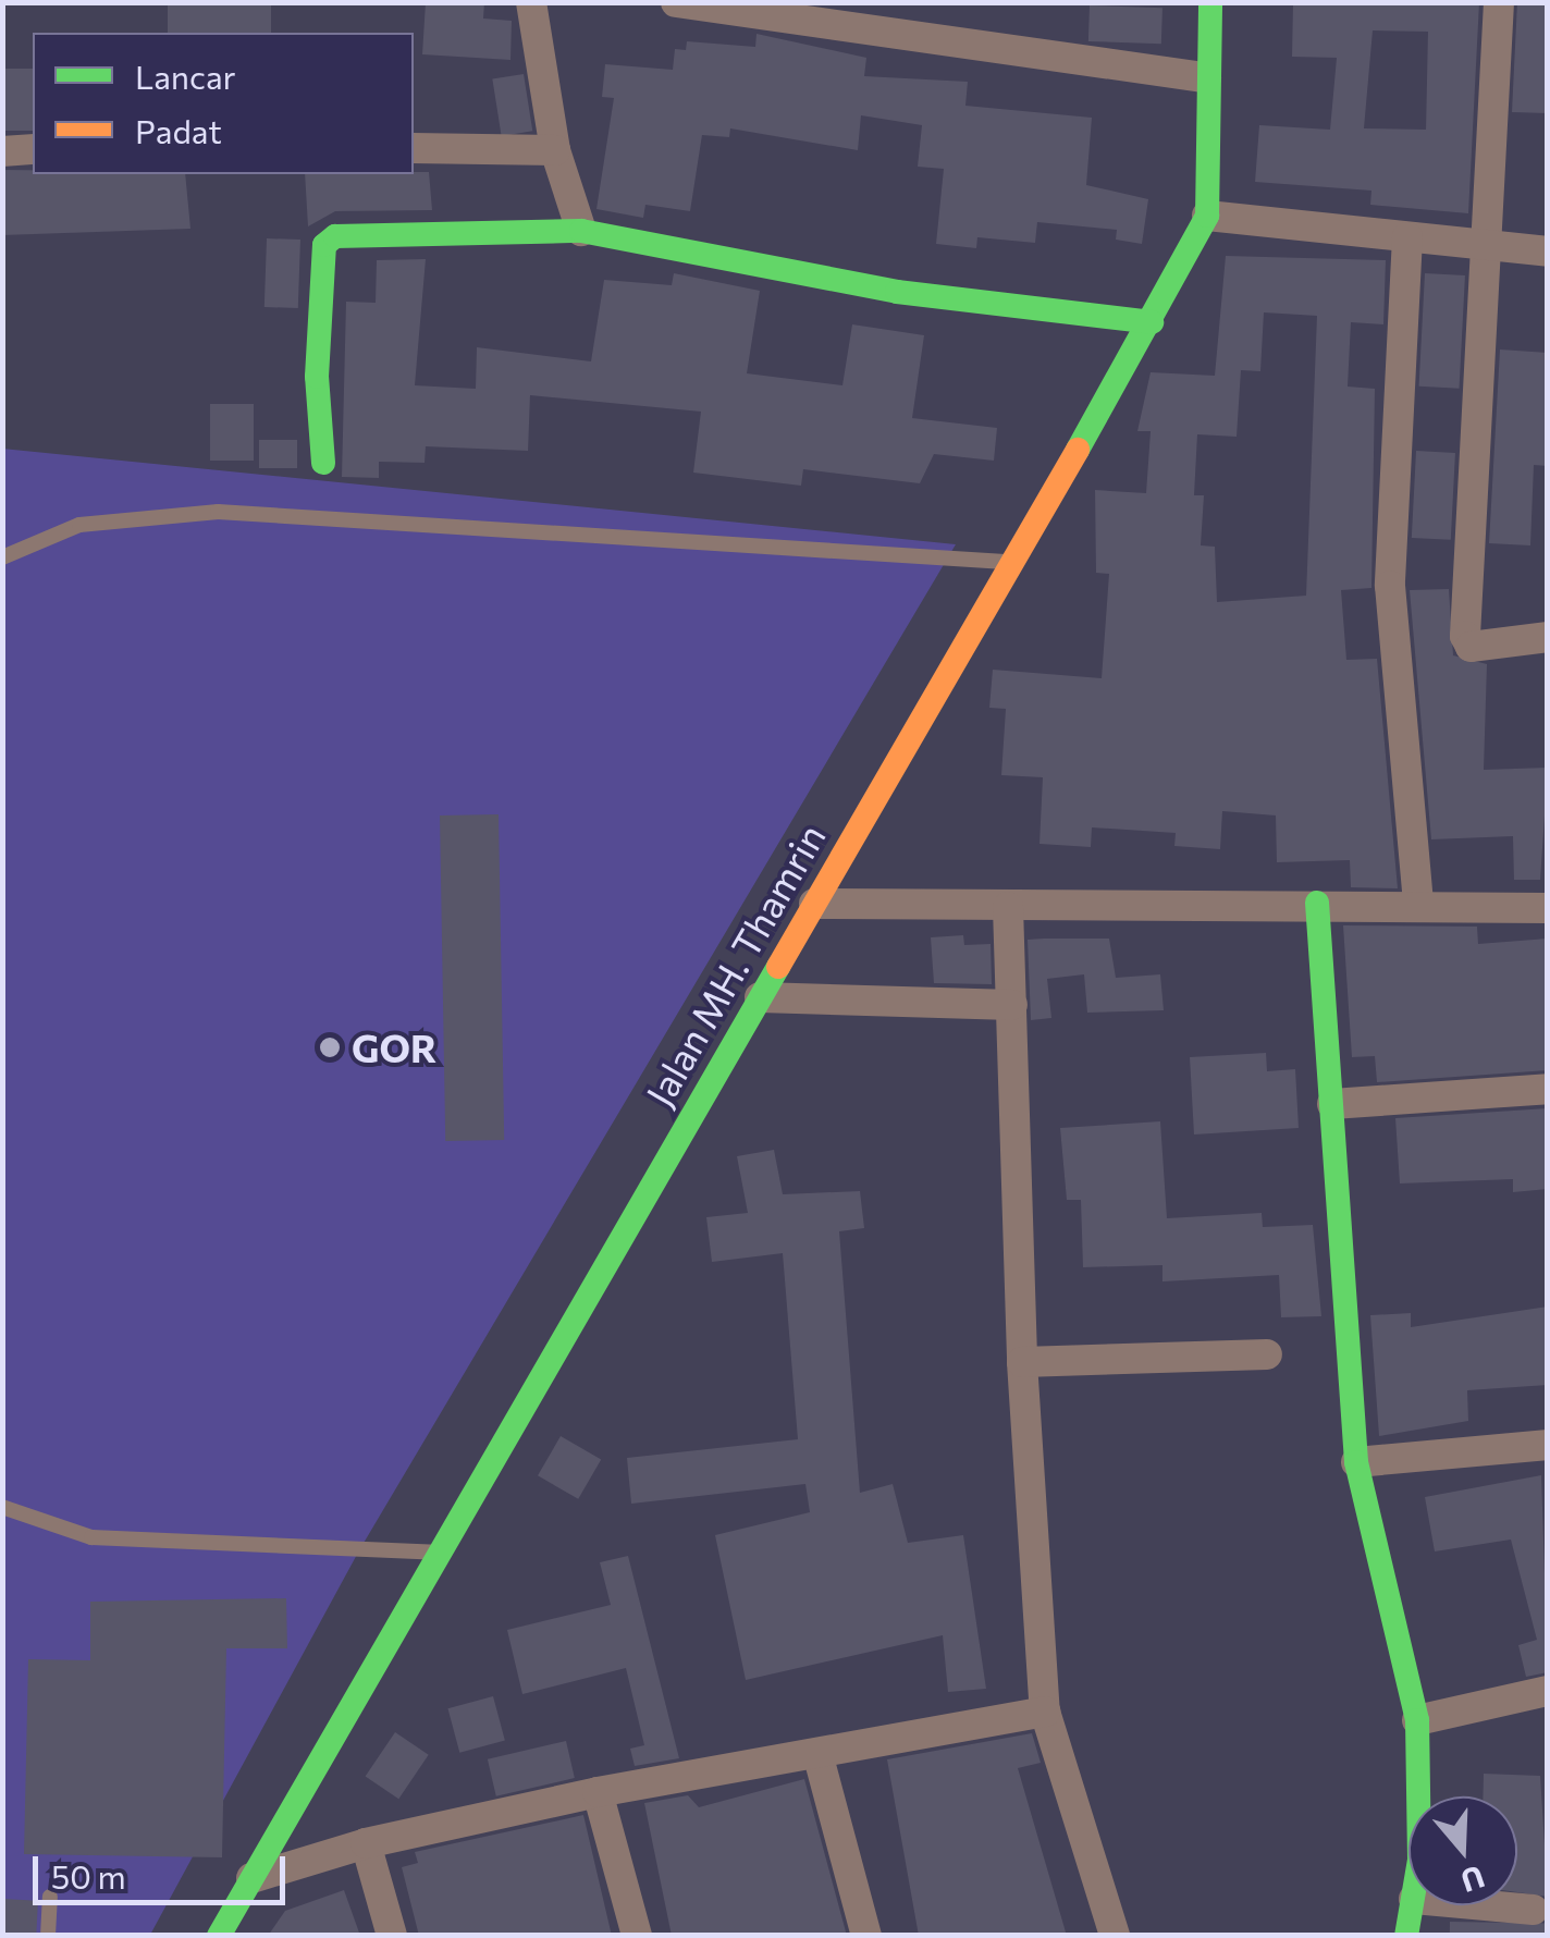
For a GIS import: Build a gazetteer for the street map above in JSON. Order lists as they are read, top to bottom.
{
  "streets": {
    "main road": ["Jalan MH. Thamrin"]
  },
  "places": ["GOR"],
  "legend": ["Lancar", "Padat"],
  "scale_bar": "50 m",
  "north": "bottom"
}
